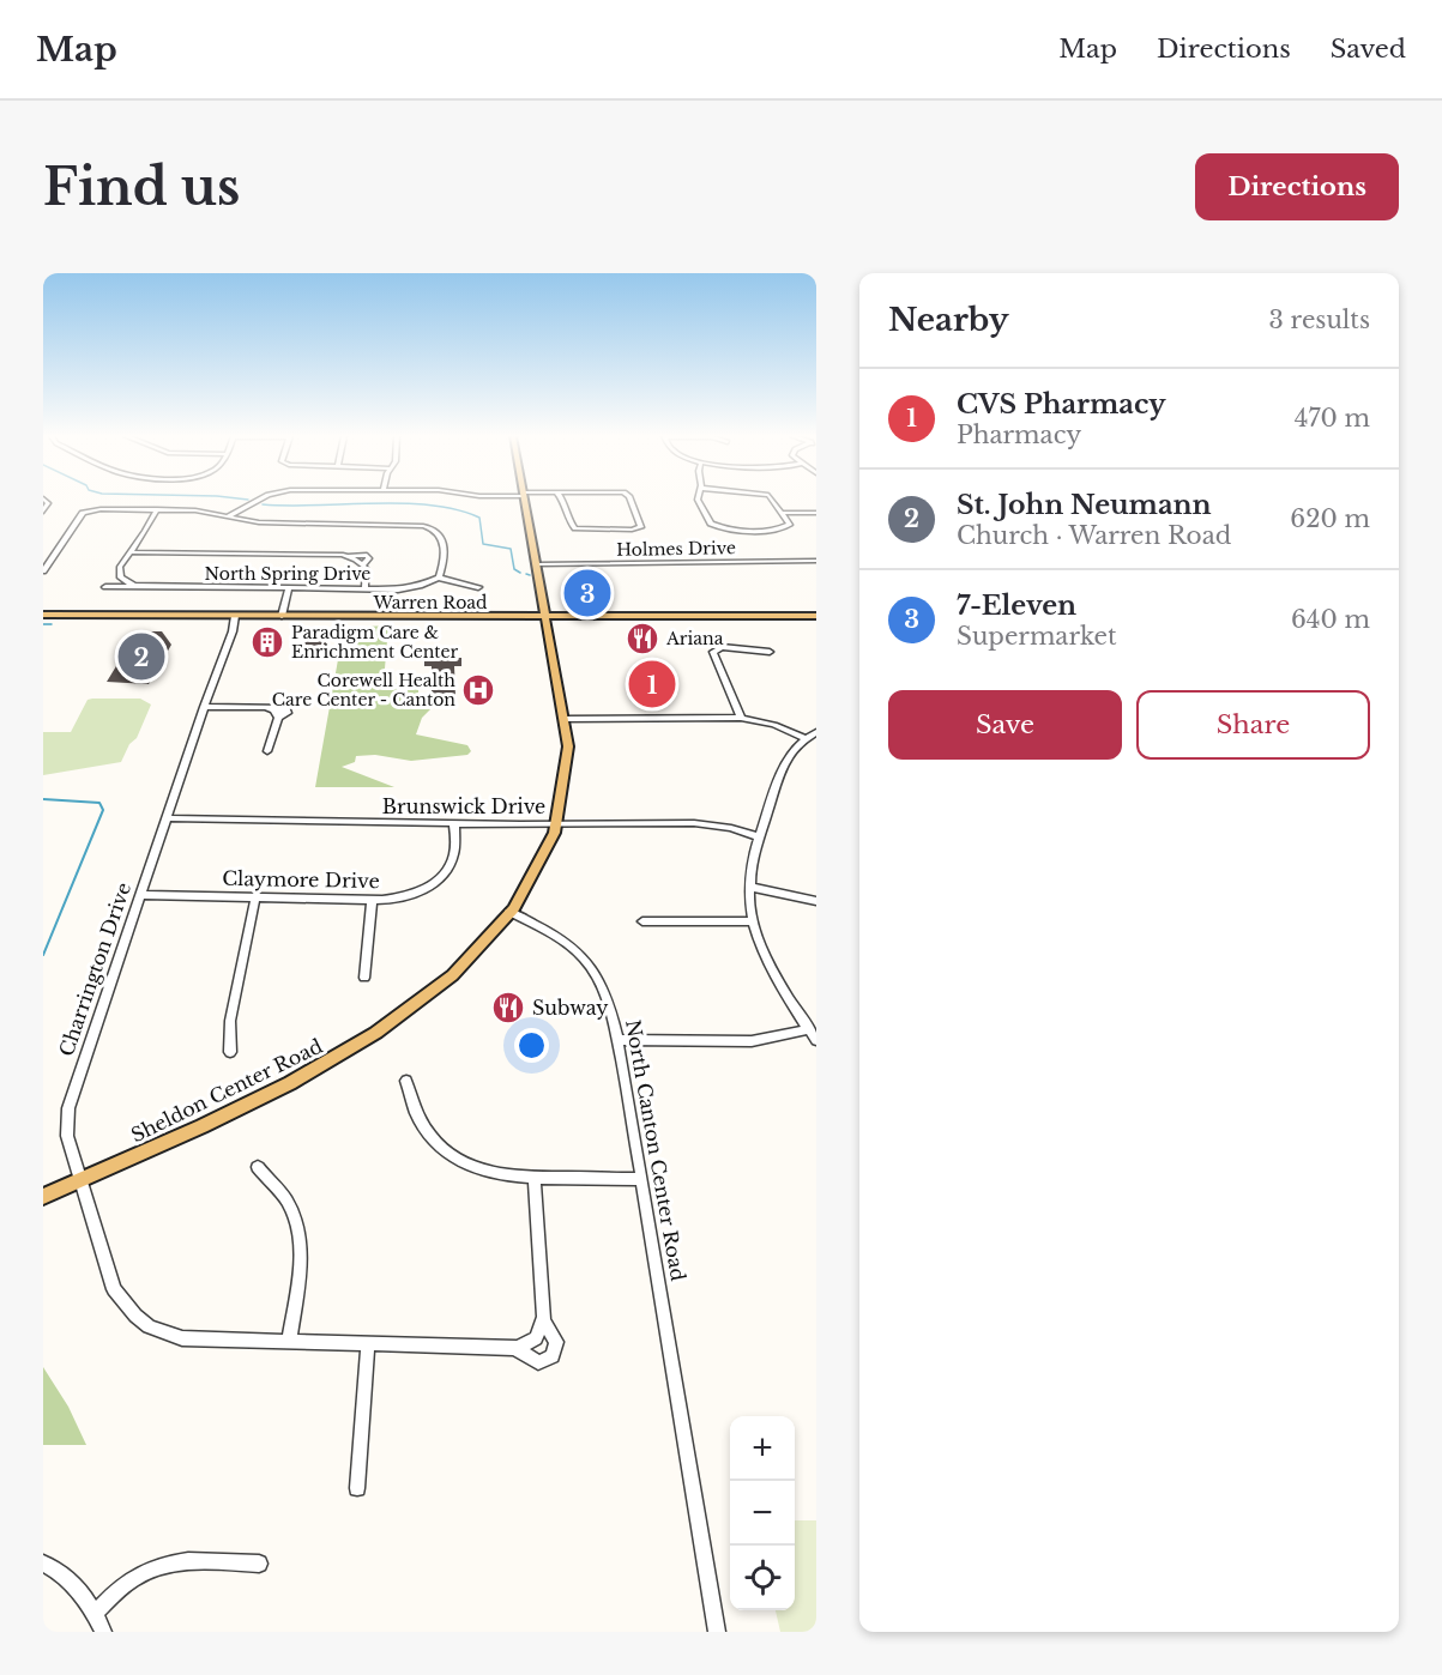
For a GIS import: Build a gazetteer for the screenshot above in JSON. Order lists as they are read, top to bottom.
{
  "streets": {
    "main road": ["Warren Road", "Sheldon Center Road"],
    "street": [
      "Holmes Drive",
      "North Spring Drive",
      "Brunswick Drive",
      "Claymore Drive",
      "Charrington Drive",
      "North Canton Center Road"
    ]
  },
  "crossings": [
    ["Warren Road", "Charrington Drive"],
    ["Brunswick Drive", "Claymore Drive"],
    ["Brunswick Drive", "Charrington Drive"],
    ["Claymore Drive", "Charrington Drive"],
    ["Charrington Drive", "Sheldon Center Road"],
    ["Sheldon Center Road", "North Canton Center Road"]
  ],
  "places": {
    "restaurant": ["Ariana", "Subway"],
    "building": ["Paradigm Care & Enrichment Center"],
    "hospital": ["Corewell Health Care Center - Canton"]
  },
  "page": {
    "header": "Map",
    "nav": ["Map", "Directions", "Saved"],
    "buttons": [
      "Directions",
      ["Save", "Share"]
    ],
    "title": "Find us",
    "heading": ["Nearby", "3 results"],
    "list": [
      {
        "mark": "1",
        "name": "CVS Pharmacy",
        "note": "Pharmacy",
        "value": "470 m"
      },
      {
        "mark": "2",
        "name": "St. John Neumann",
        "note": "Church · Warren Road",
        "value": "620 m"
      },
      {
        "mark": "3",
        "name": "7-Eleven",
        "note": "Supermarket",
        "value": "640 m"
      }
    ],
    "pins": ["3", "2", "1"],
    "map_buttons": ["+", "−"]
  }
}
